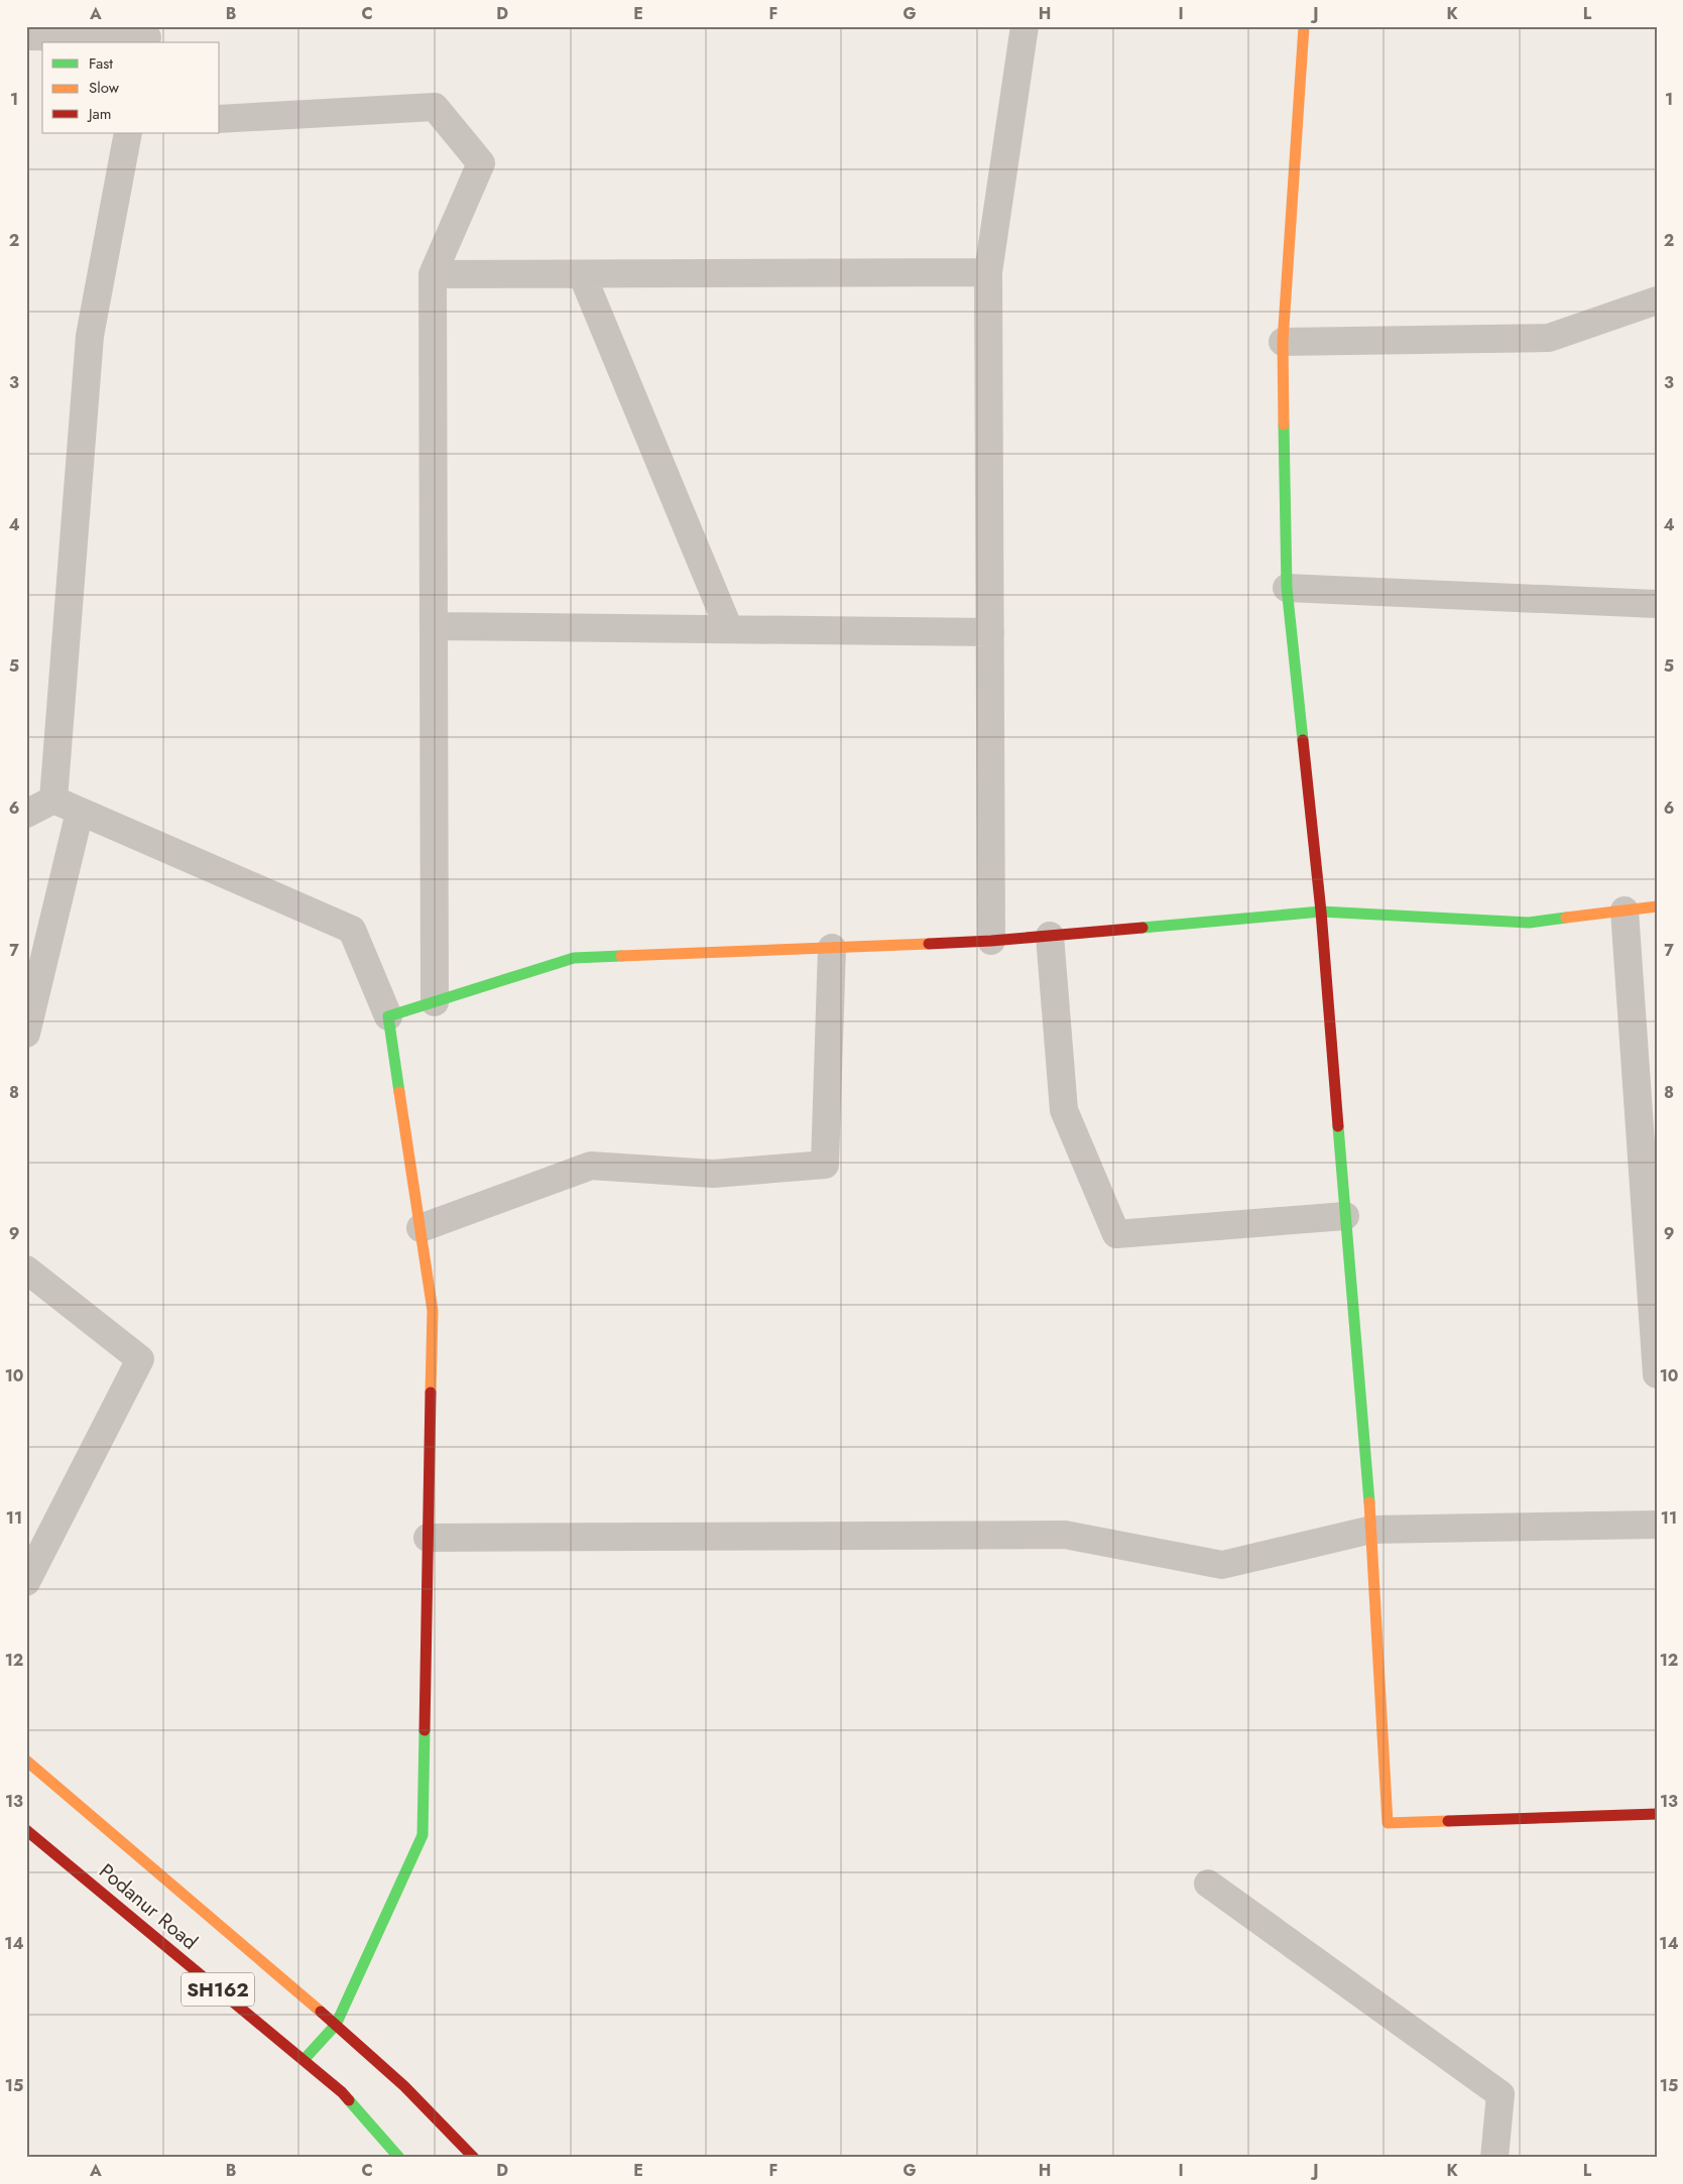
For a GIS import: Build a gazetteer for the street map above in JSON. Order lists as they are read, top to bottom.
{
  "streets": {
    "street": ["Podanur Road", "SH162"]
  },
  "legend": ["Fast", "Slow", "Jam"],
  "grid": {
    "columns": [
      "A",
      "B",
      "C",
      "D",
      "E",
      "F",
      "G",
      "H",
      "I",
      "J",
      "K",
      "L"
    ],
    "rows": [
      "1",
      "2",
      "3",
      "4",
      "5",
      "6",
      "7",
      "8",
      "9",
      "10",
      "11",
      "12",
      "13",
      "14",
      "15"
    ]
  }
}
